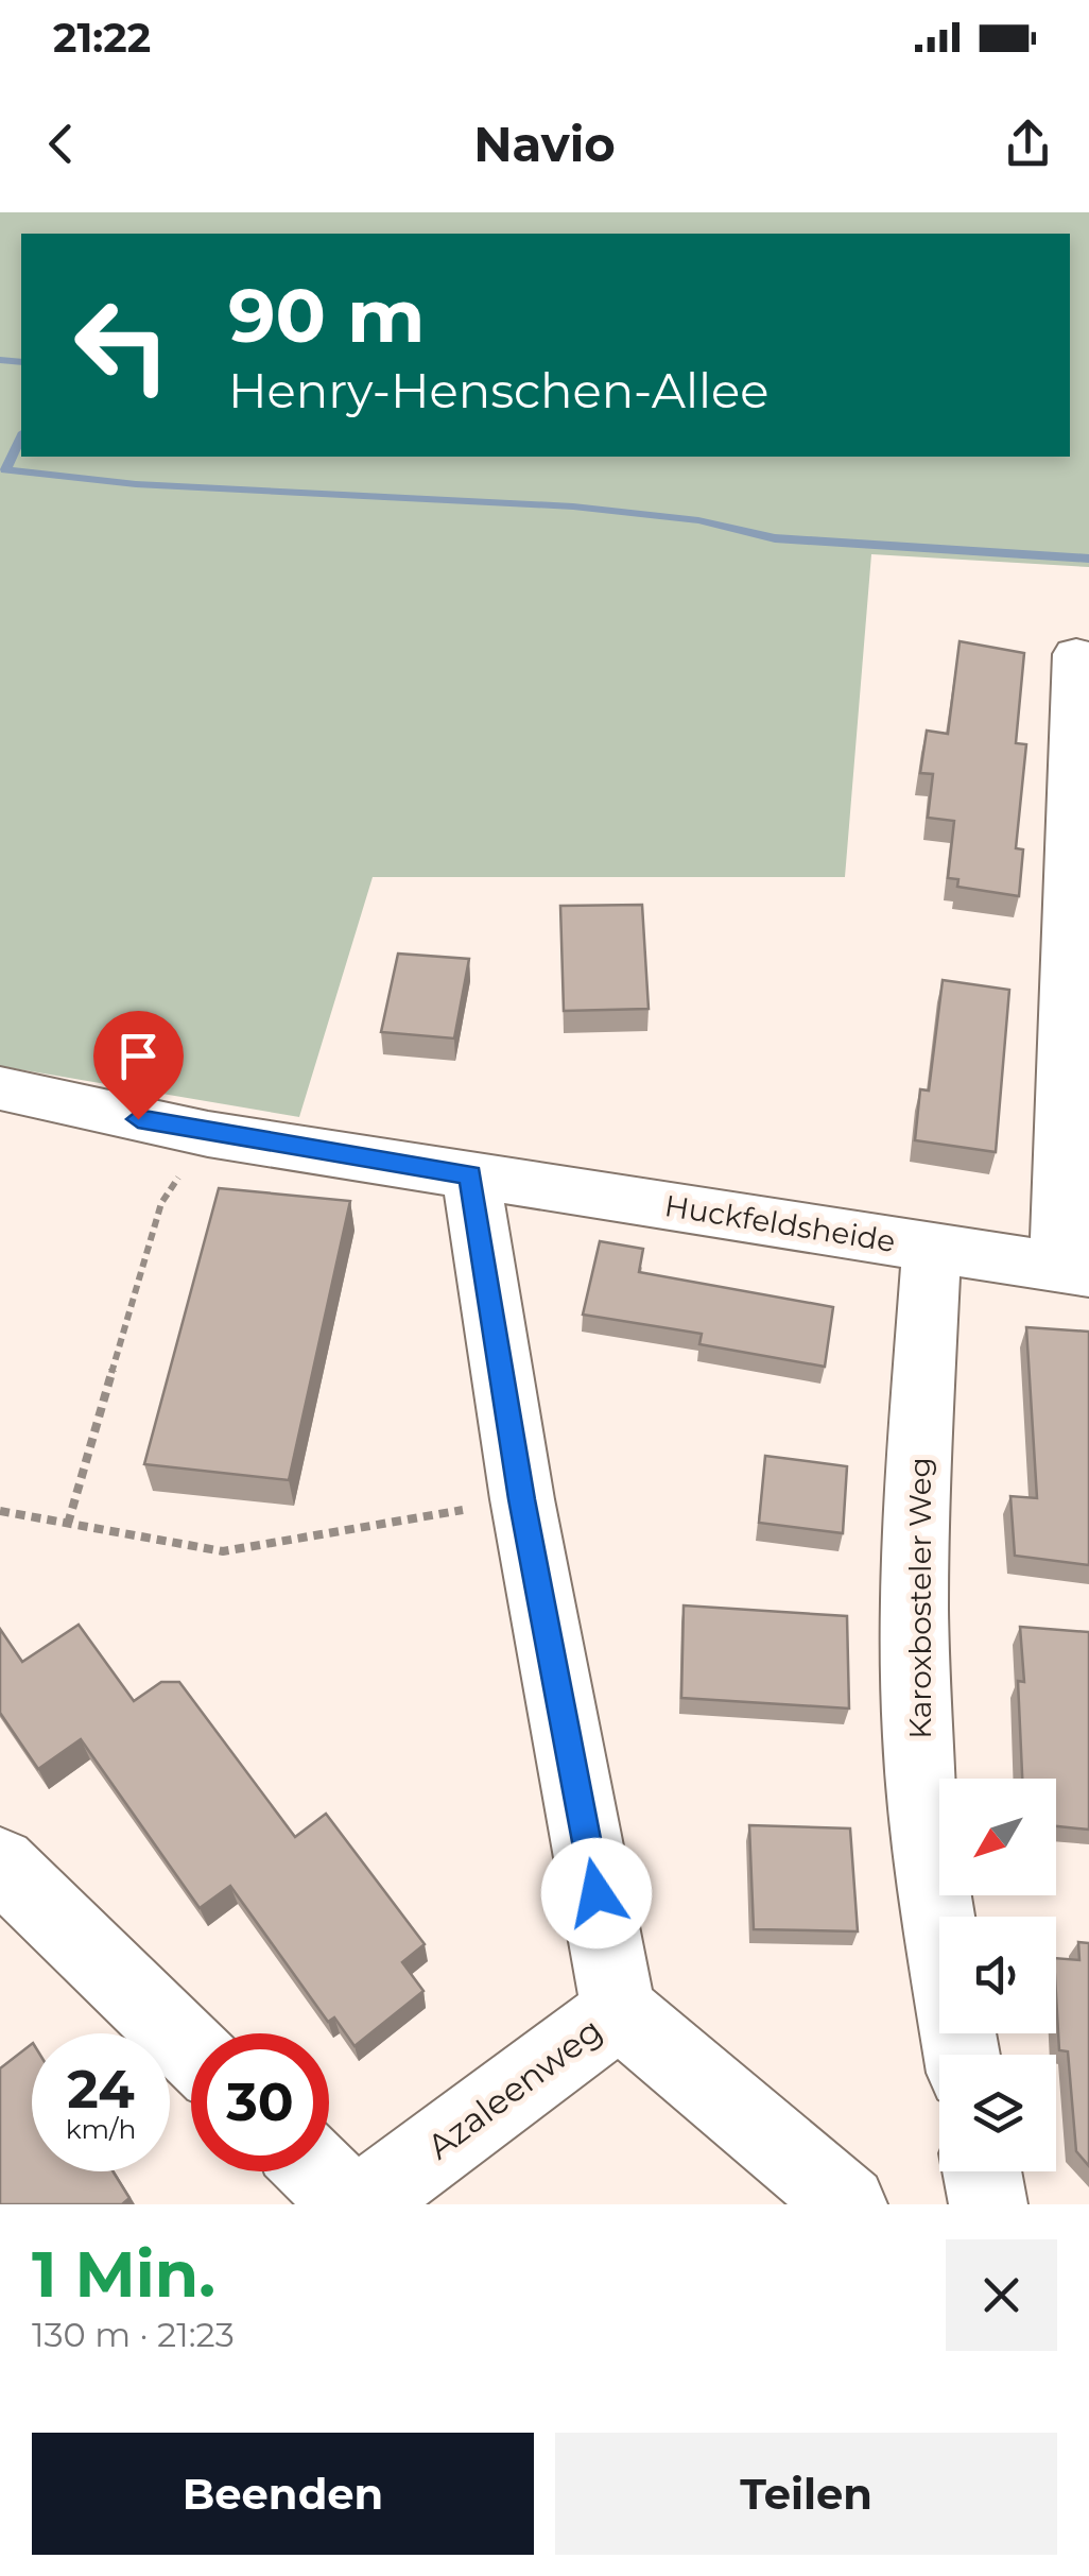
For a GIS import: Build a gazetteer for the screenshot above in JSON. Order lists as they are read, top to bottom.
{
  "streets": {
    "street": ["Huckfeldsheide", "Karoxbosteler Weg", "Azaleenweg"]
  },
  "crossings": [
    ["Huckfeldsheide", "Karoxbosteler Weg"]
  ],
  "north": "bottom left",
  "page": {
    "status": "21:22",
    "header": "Navio",
    "turn": ["90 m", "Henry-Henschen-Allee"],
    "speed": "24 km/h",
    "limit": "30",
    "heading": ["1 Min.", "130 m · 21:23"],
    "buttons": ["Beenden", "Teilen"]
  }
}
